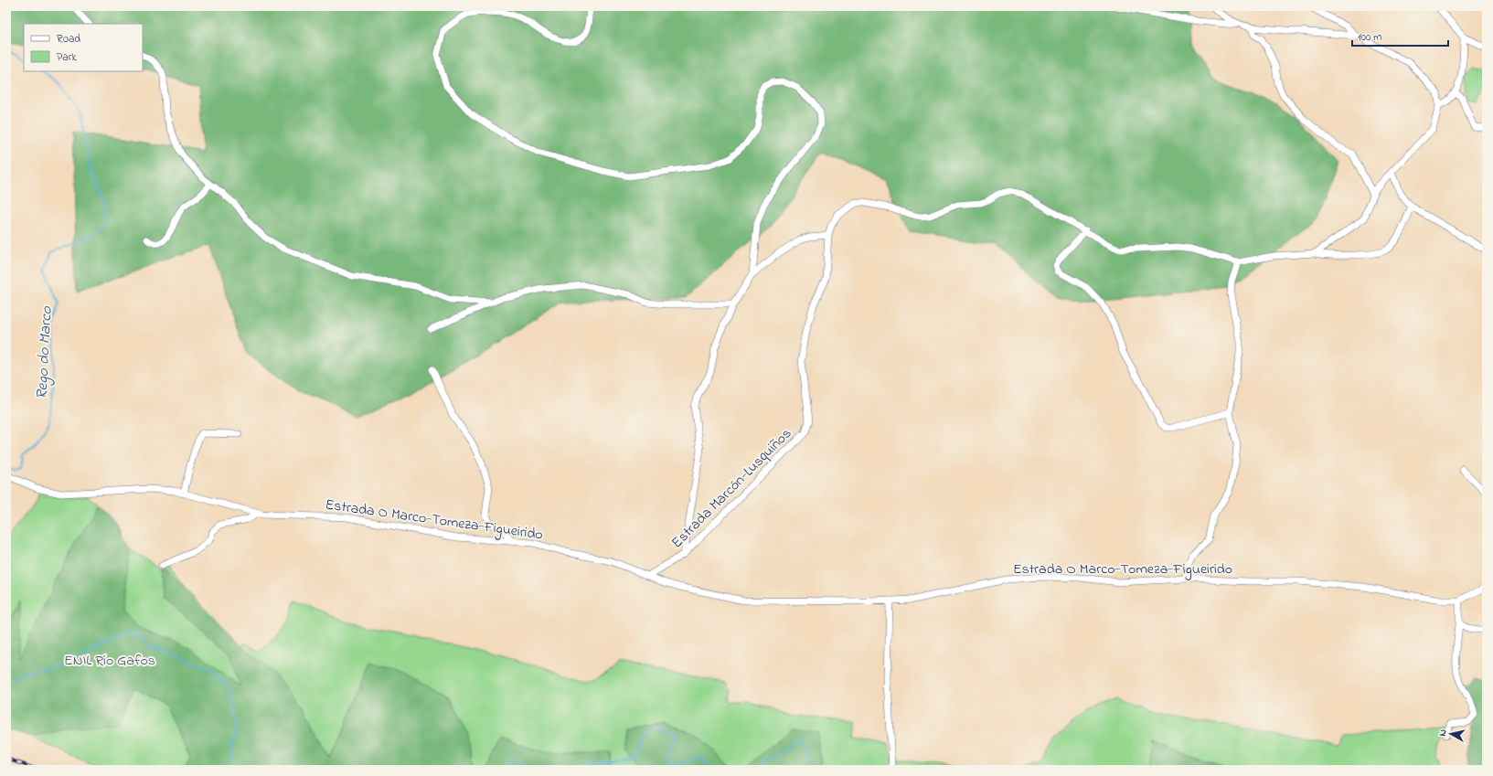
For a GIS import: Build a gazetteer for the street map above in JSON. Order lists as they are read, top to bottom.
{
  "streets": {
    "street": ["Estrada Marcón-Lusquiños", "Estrada O Marco-Tomeza-Figueirido"]
  },
  "crossings": [
    ["Estrada Marcón-Lusquiños", "Estrada O Marco-Tomeza-Figueirido"]
  ],
  "water": ["Rego do Marco"],
  "parks": ["ENIL Río Gafos"],
  "legend": ["Road", "Park"],
  "scale_bar": "100 m",
  "north": "left"
}
